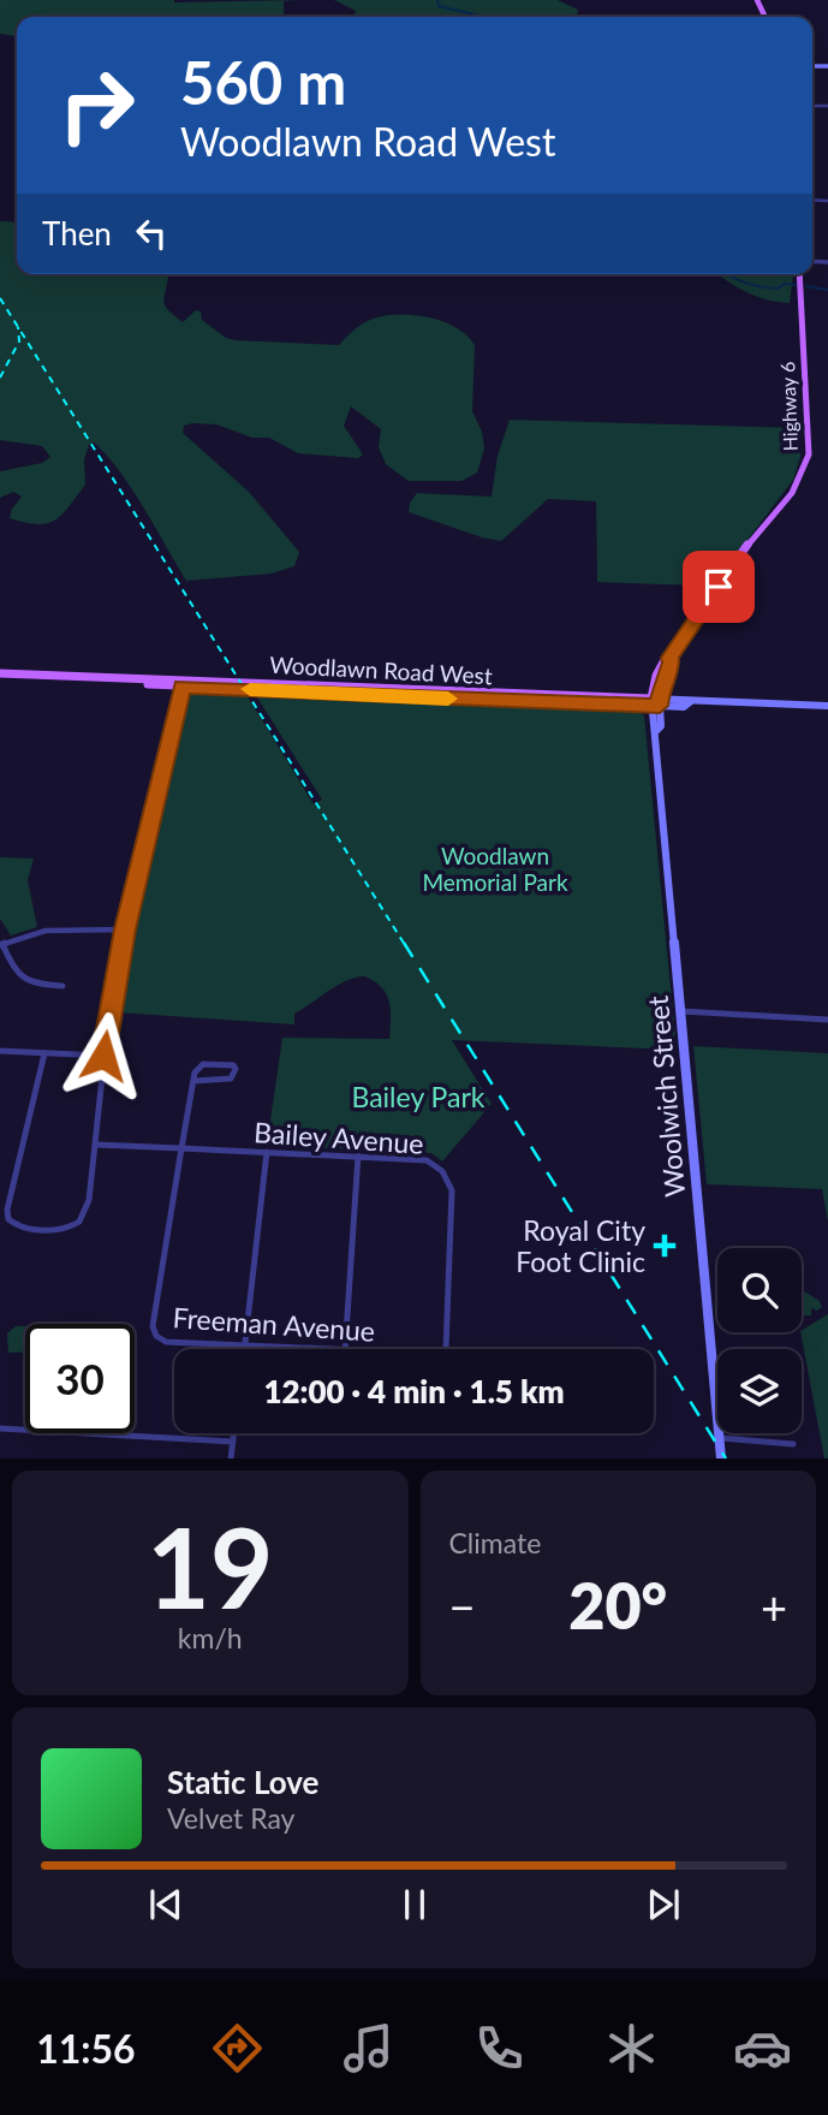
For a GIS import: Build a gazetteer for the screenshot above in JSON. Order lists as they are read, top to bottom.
{
  "streets": {
    "main road": ["Highway 6", "Woodlawn Road West", "Woolwich Street"],
    "street": ["Bailey Avenue", "Freeman Avenue"]
  },
  "crossings": [
    ["Highway 6", "Woolwich Street"],
    ["Woodlawn Road West", "Woolwich Street"],
    ["Bailey Avenue", "Freeman Avenue"]
  ],
  "parks": ["Woodlawn Memorial Park", "Bailey Park"],
  "places": {
    "health": ["Royal City Foot Clinic"]
  },
  "page": {
    "turn": ["560 m", "Woodlawn Road West"],
    "then": "Then",
    "limit": "30",
    "trip": "12:00 · 4 min · 1.5 km",
    "tile": [
      ["19", "km/h"],
      "Climate"
    ],
    "heat": ["−", "20°", "+"],
    "song": ["Static Love", "Velvet Ray"],
    "tabs": "11:56"
  }
}
